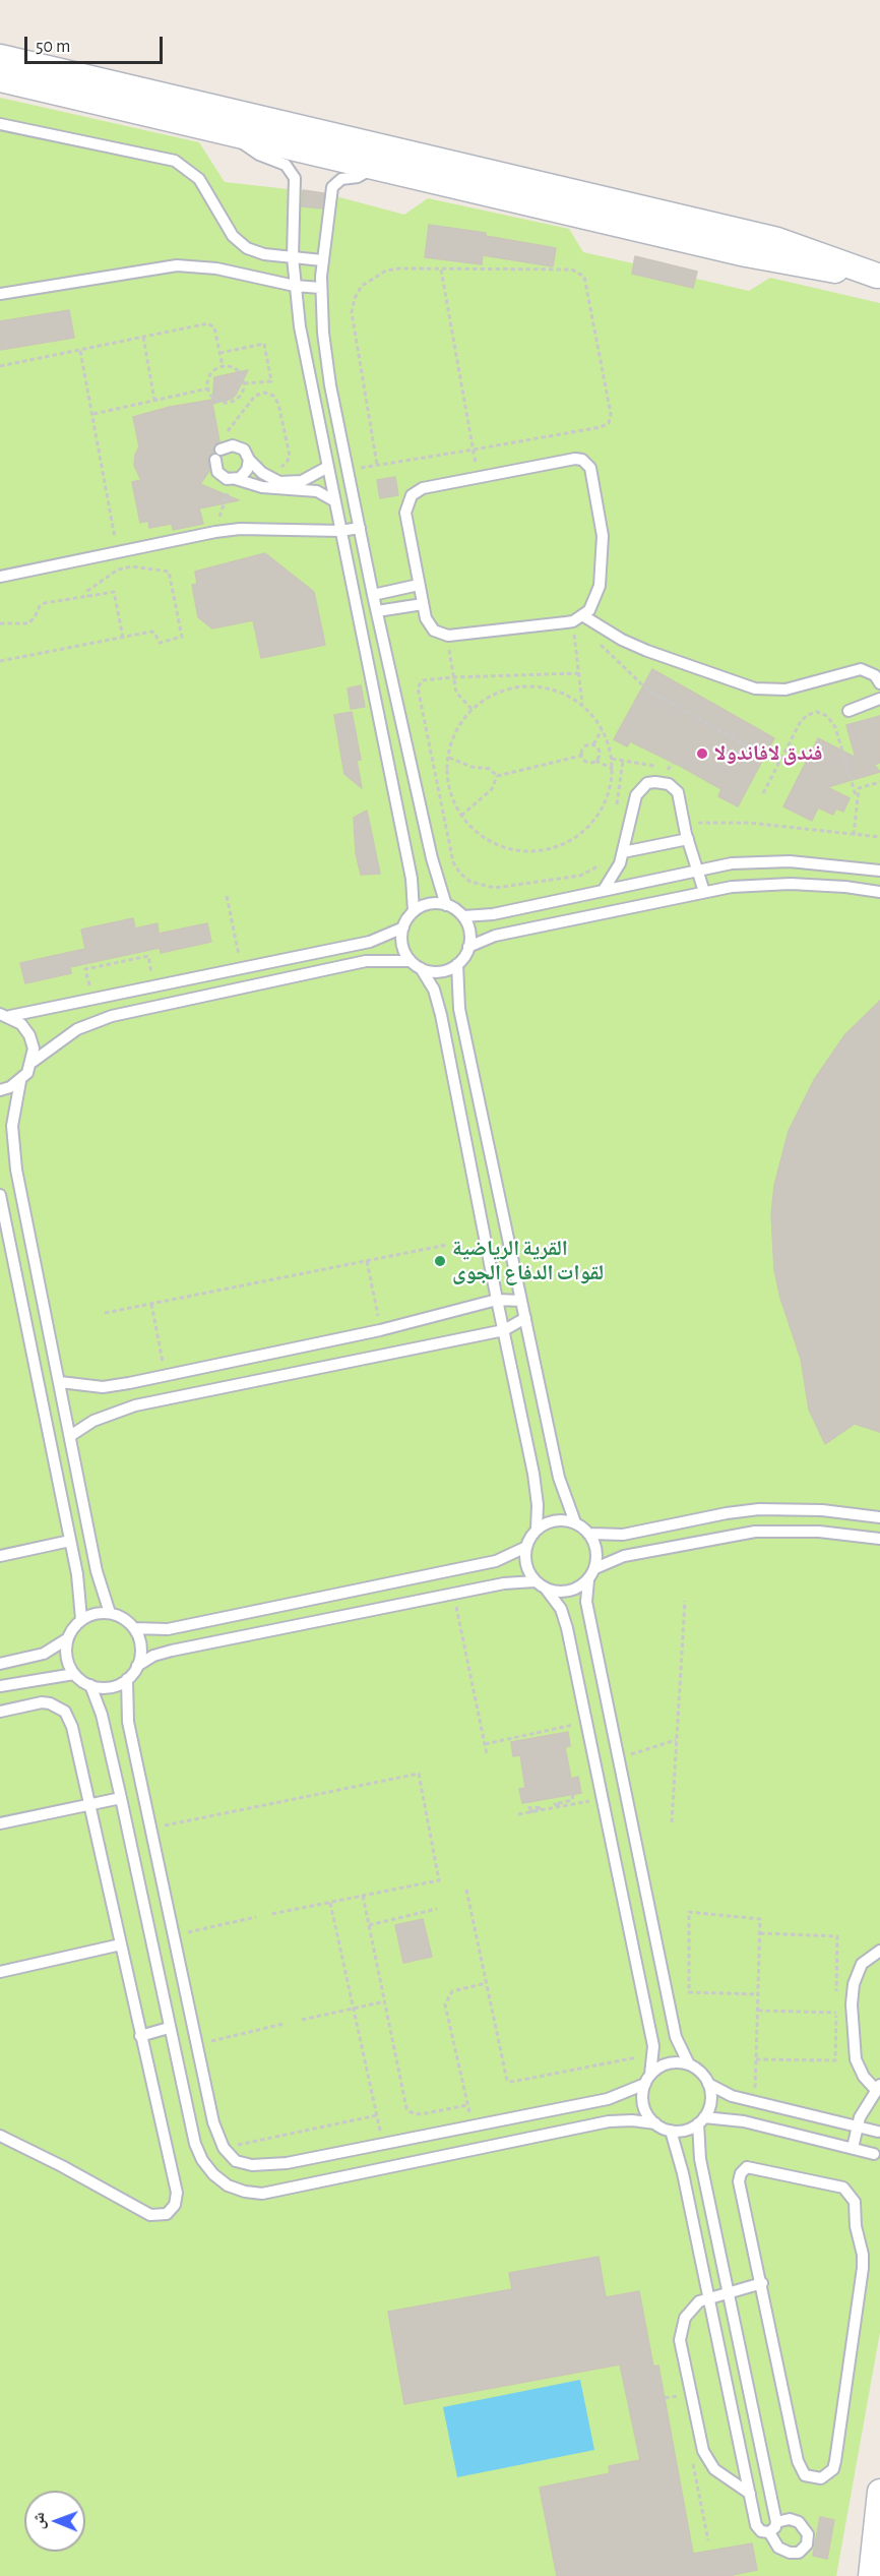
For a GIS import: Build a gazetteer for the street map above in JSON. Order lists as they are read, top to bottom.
{
  "places": ["فندق لافاندولا", "القرية الرياضية لقوات الدفاع الجوى"],
  "scale_bar": "50 m",
  "north": "left"
}
